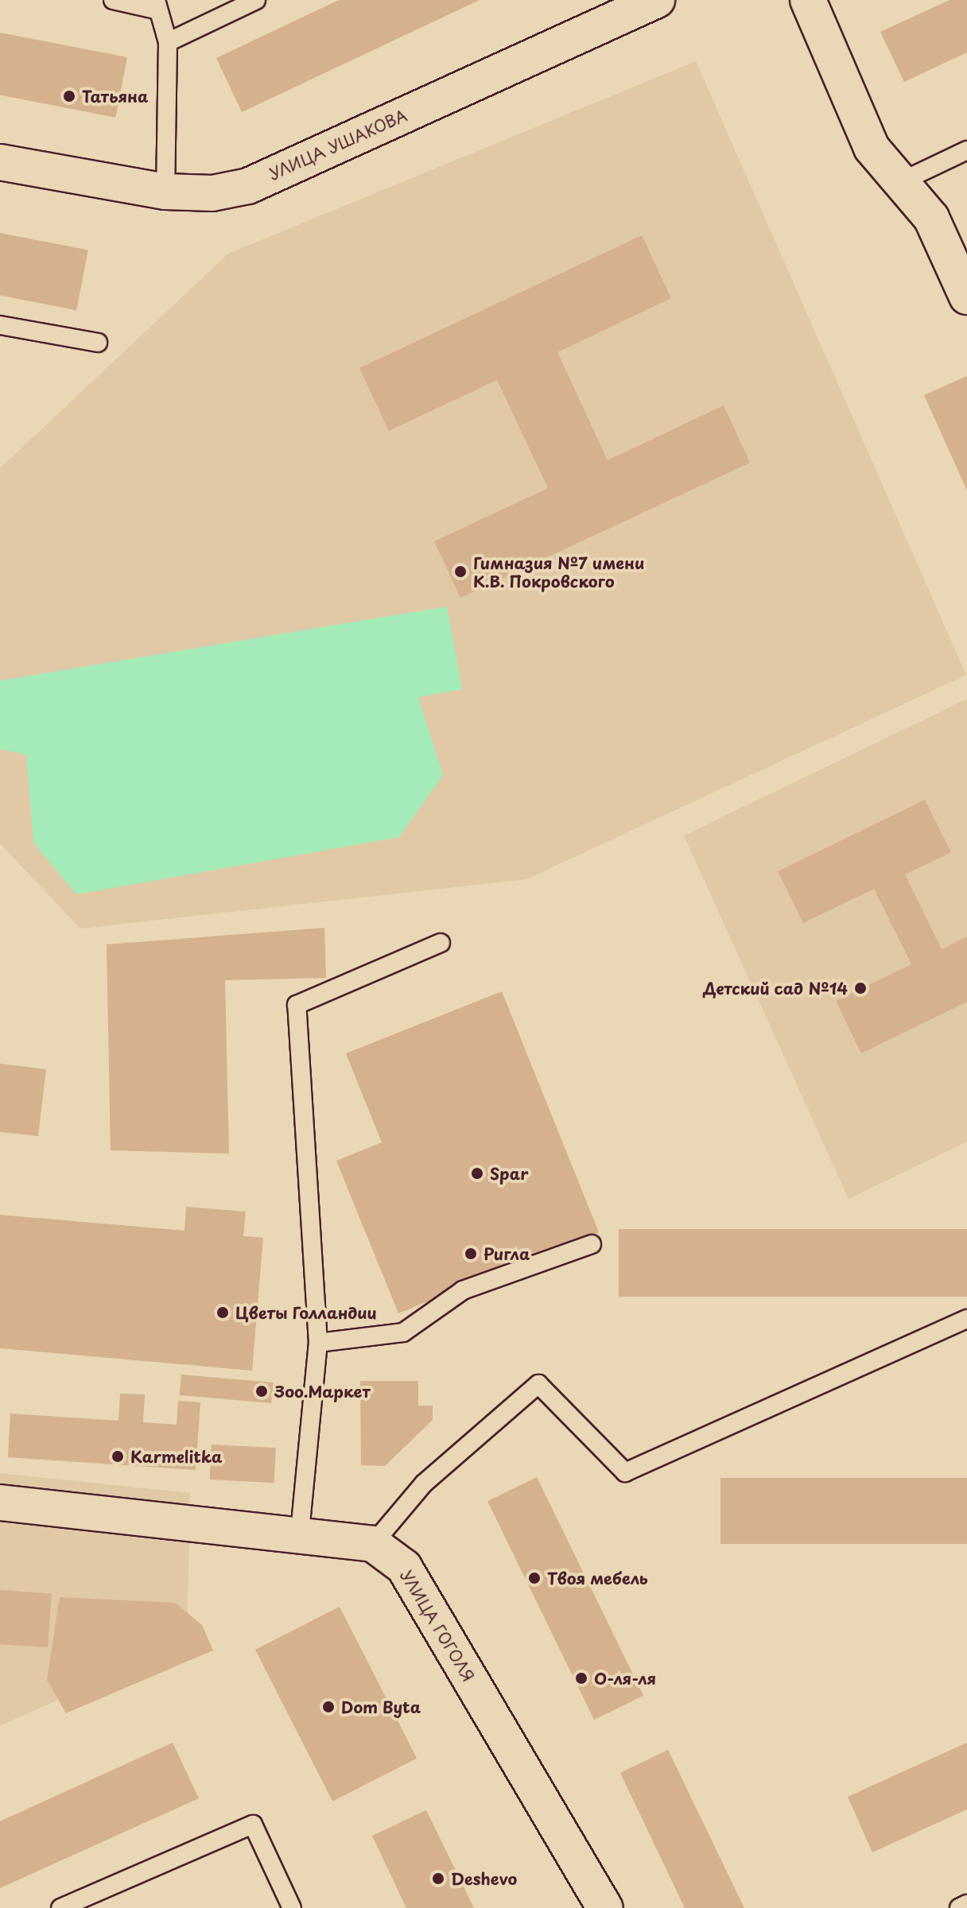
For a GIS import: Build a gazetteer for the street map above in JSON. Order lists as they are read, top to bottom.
{
  "streets": {
    "street": ["УЛИЦА УШАКОВА", "УЛИЦА ГОГОЛЯ"]
  },
  "places": [
    "Татьяна",
    "Гимназия №7 имени К.В. Покровского",
    "Детский сад №14",
    "Spar",
    "Ригла",
    "Цветы Голландии",
    "Зоо.Маркет",
    "Karmelitka",
    "Твоя мебель",
    "О-ля-ля",
    "Dom Byta",
    "Deshevo"
  ]
}
